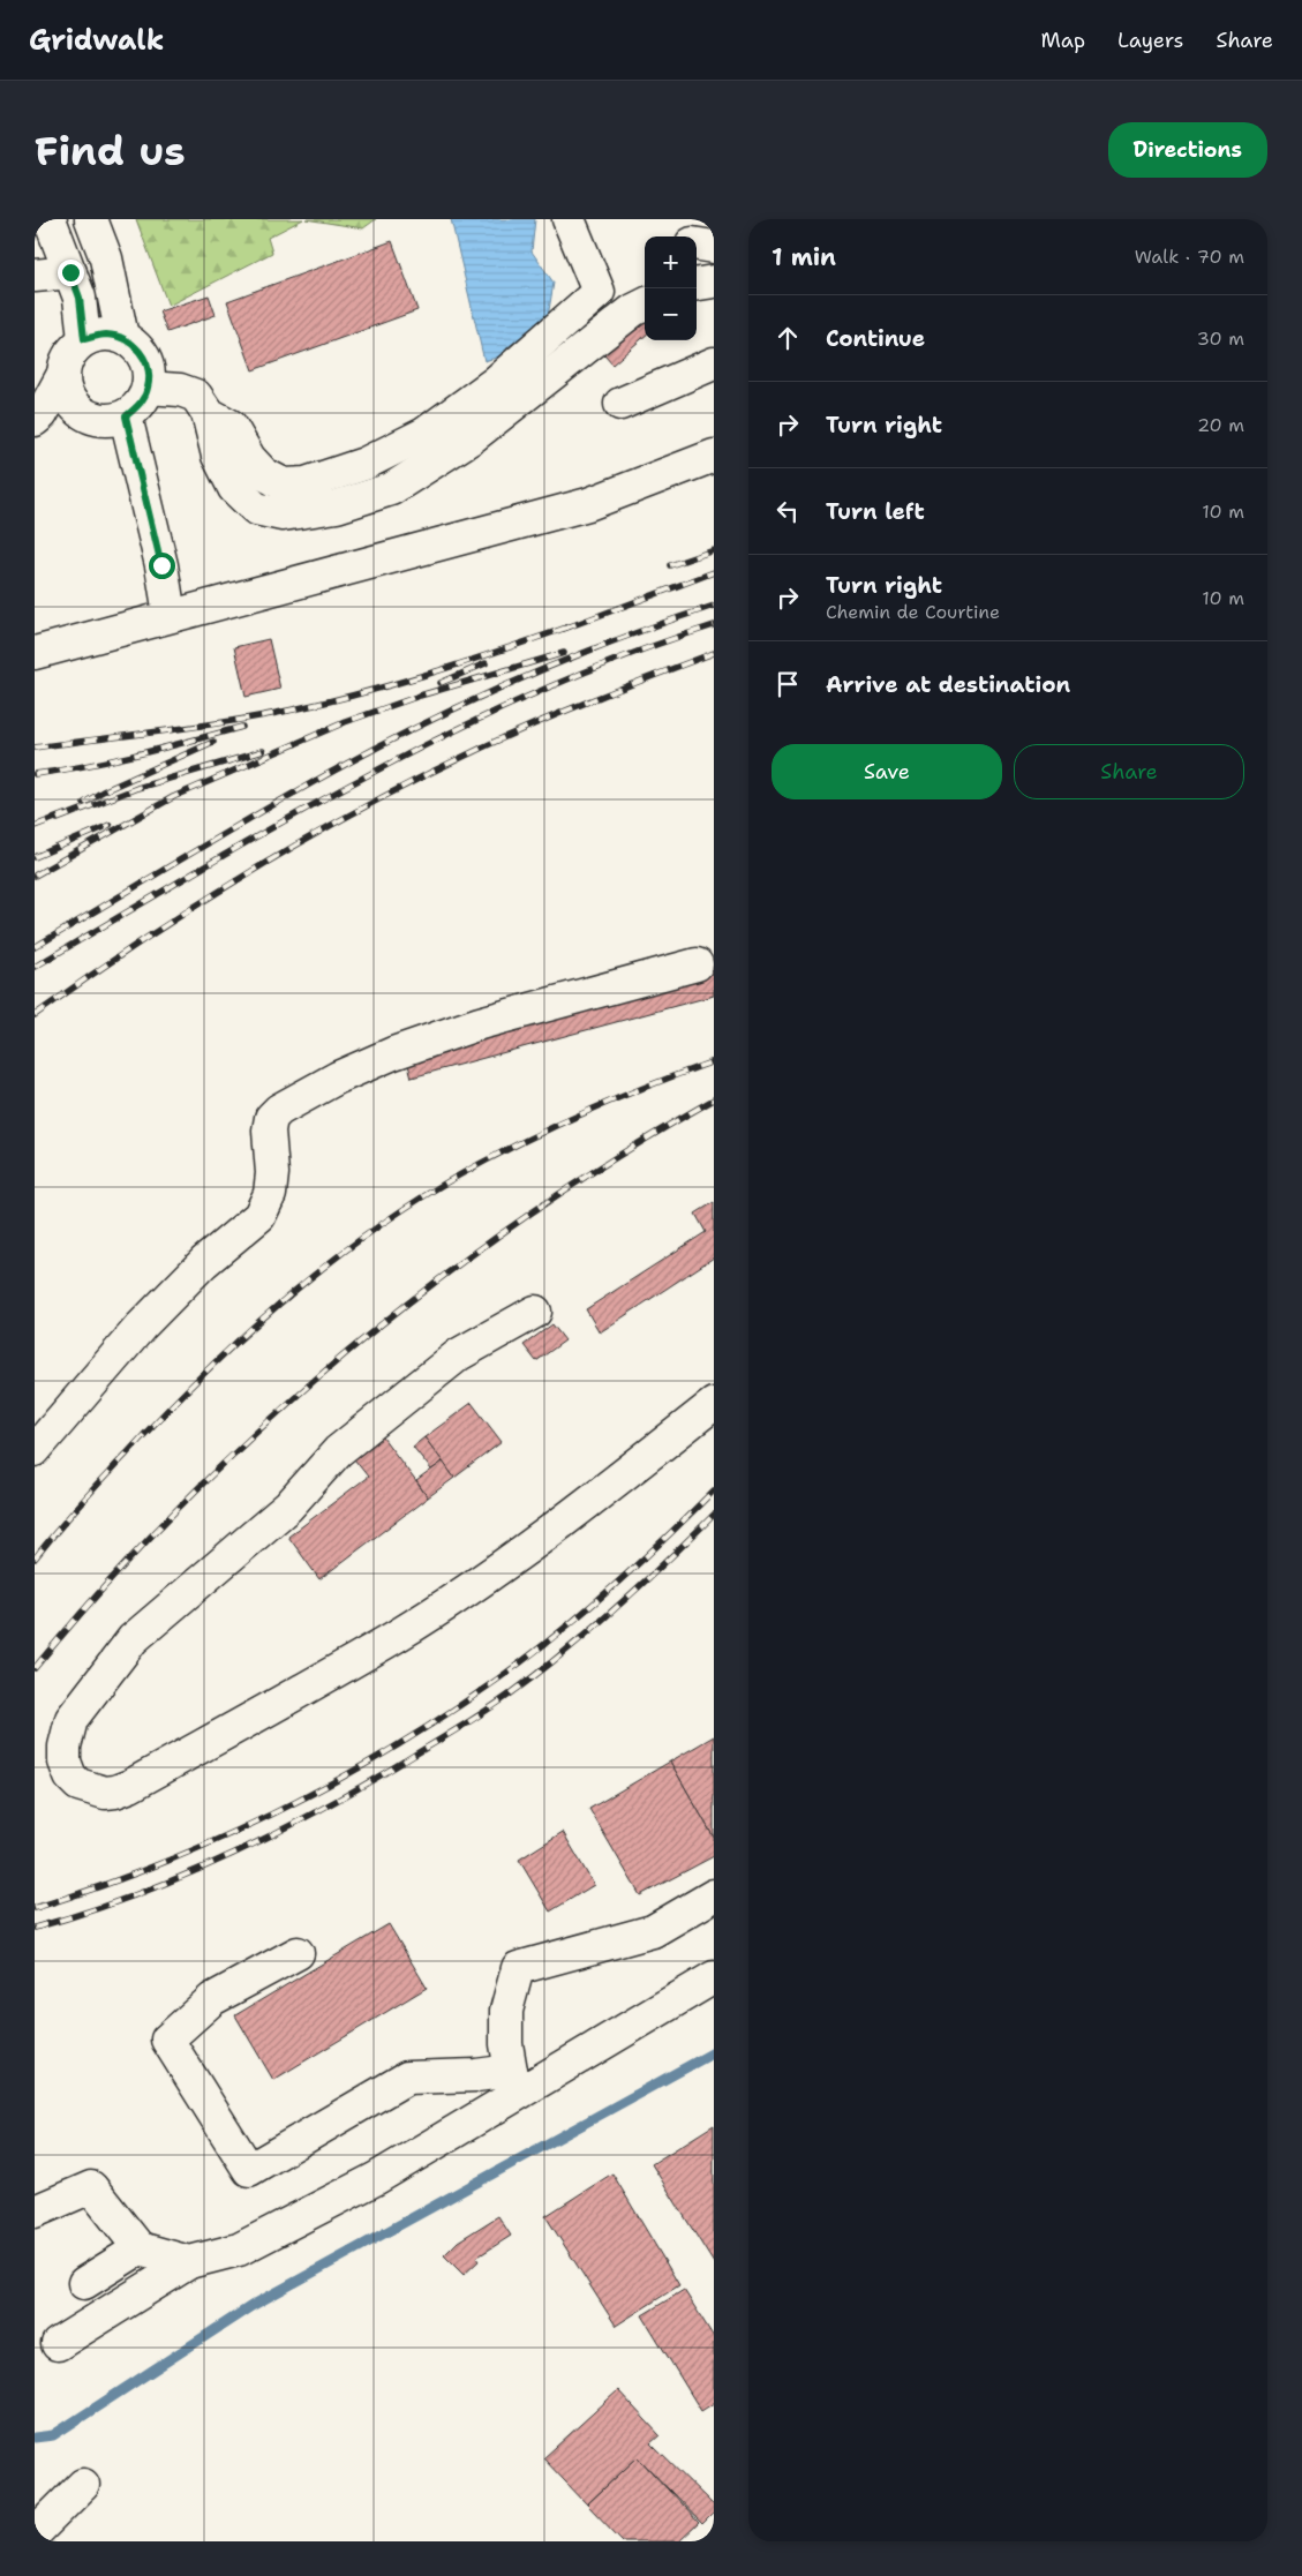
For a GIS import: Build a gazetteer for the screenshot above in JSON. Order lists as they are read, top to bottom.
{
  "page": {
    "header": "Gridwalk",
    "nav": ["Map", "Layers", "Share"],
    "buttons": [
      "Directions",
      ["Save", "Share"]
    ],
    "title": "Find us",
    "heading": ["1 min", "Walk · 70 m"],
    "map_buttons": ["+", "−"],
    "list": [
      ["Continue", "30 m"],
      ["Turn right", "20 m"],
      ["Turn left", "10 m"],
      ["Turn right", "Chemin de Courtine", "10 m"],
      "Arrive at destination"
    ]
  }
}
